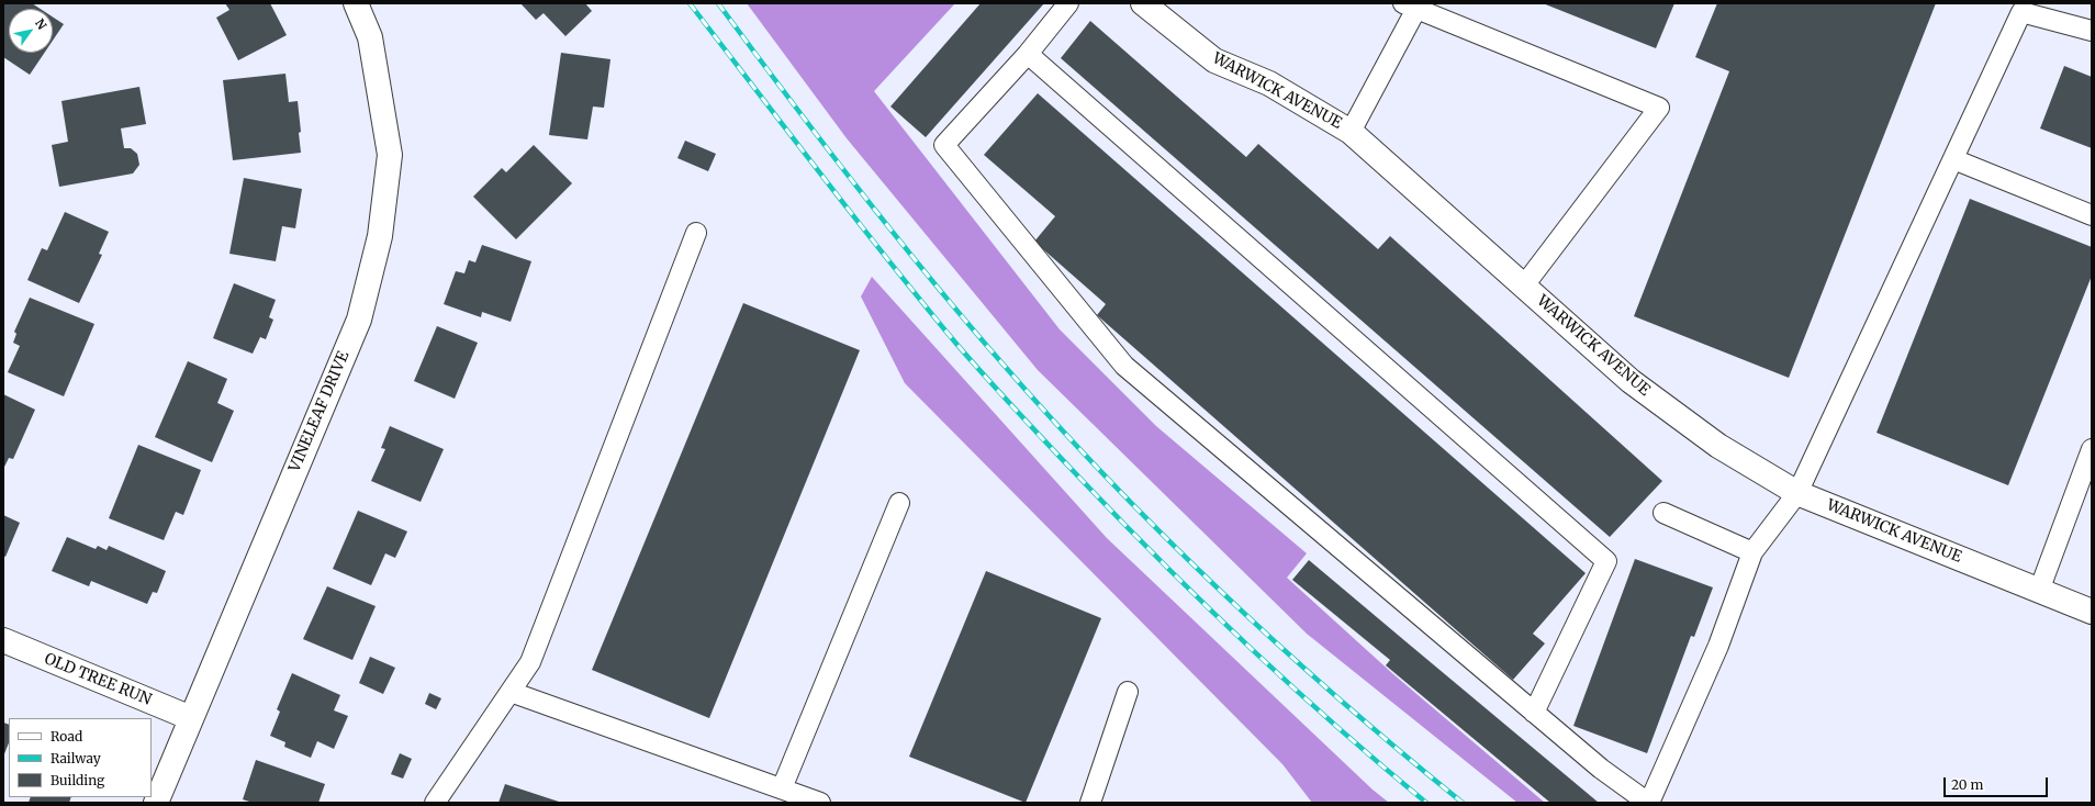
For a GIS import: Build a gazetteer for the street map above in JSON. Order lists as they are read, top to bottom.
{
  "streets": {
    "street": ["WARWICK AVENUE", "VINELEAF DRIVE", "OLD TREE RUN"]
  },
  "crossings": [
    ["VINELEAF DRIVE", "OLD TREE RUN"]
  ],
  "legend": ["Road", "Railway", "Building"],
  "scale_bar": "20 m",
  "north": "top right"
}
